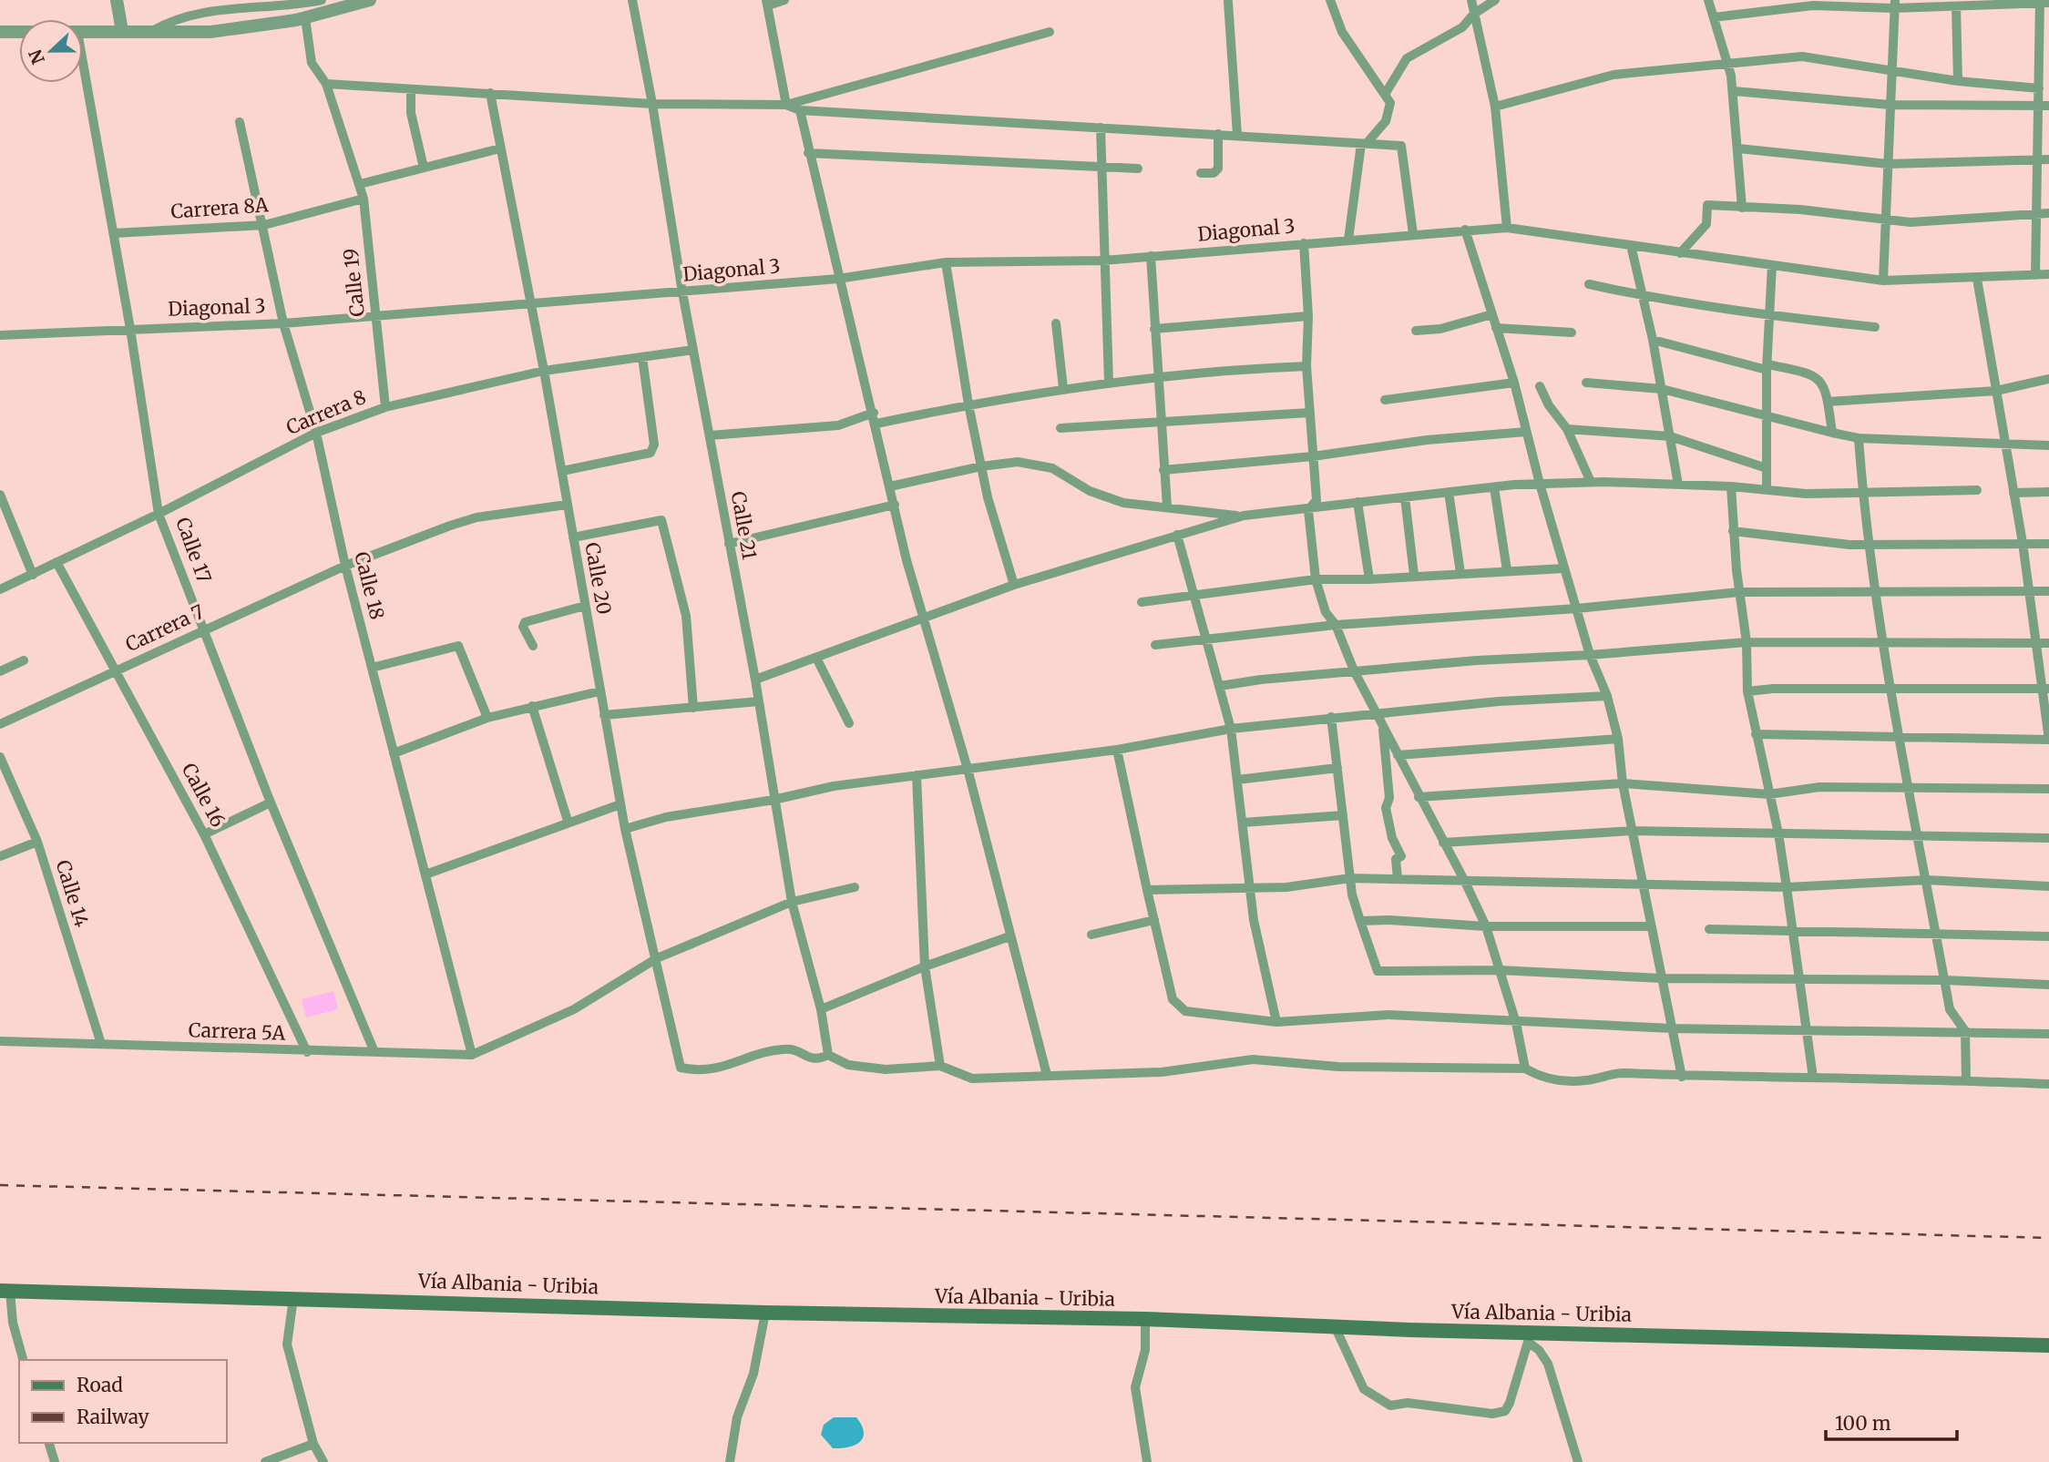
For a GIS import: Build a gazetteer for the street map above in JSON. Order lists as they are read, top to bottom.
{
  "streets": {
    "main road": ["Vía Albania - Uribia"],
    "street": [
      "Carrera 8A",
      "Diagonal 3",
      "Calle 19",
      "Carrera 8",
      "Calle 21",
      "Calle 17",
      "Calle 20",
      "Calle 18",
      "Carrera 7",
      "Calle 16",
      "Calle 14",
      "Carrera 5A"
    ]
  },
  "crossings": [
    ["Carrera 8A", "Calle 19"],
    ["Carrera 8A", "Calle 17"],
    ["Carrera 8A", "Calle 18"],
    ["Diagonal 3", "Calle 19"],
    ["Diagonal 3", "Calle 21"],
    ["Diagonal 3", "Calle 17"],
    ["Diagonal 3", "Calle 20"],
    ["Diagonal 3", "Calle 18"],
    ["Calle 19", "Carrera 8"],
    ["Carrera 8", "Calle 21"],
    ["Carrera 8", "Calle 17"],
    ["Carrera 8", "Calle 20"],
    ["Carrera 8", "Calle 18"],
    ["Carrera 8", "Calle 16"],
    ["Calle 21", "Calle 20"],
    ["Calle 17", "Carrera 7"],
    ["Calle 17", "Carrera 5A"],
    ["Calle 20", "Carrera 7"],
    ["Calle 18", "Carrera 7"],
    ["Calle 18", "Carrera 5A"],
    ["Carrera 7", "Calle 16"],
    ["Calle 16", "Carrera 5A"],
    ["Calle 14", "Carrera 5A"]
  ],
  "legend": ["Road", "Railway"],
  "scale_bar": "100 m",
  "north": "left"
}
